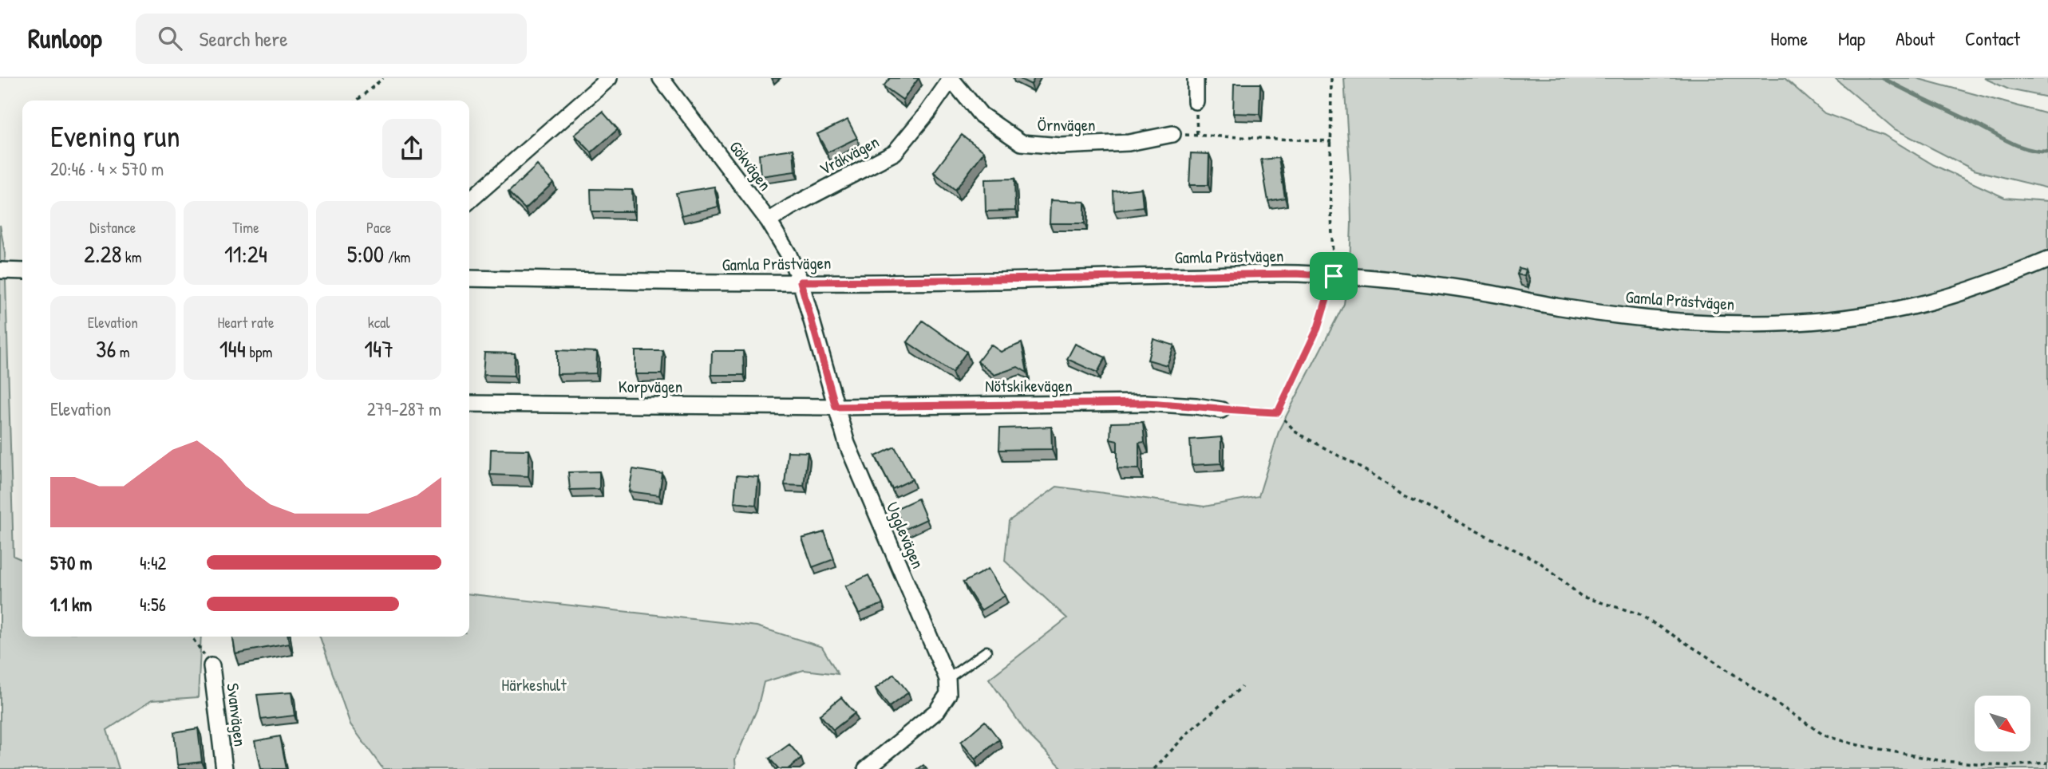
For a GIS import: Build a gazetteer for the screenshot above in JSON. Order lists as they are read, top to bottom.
{
  "streets": {
    "street": [
      "Örnvägen",
      "Vråkvägen",
      "Gökvägen",
      "Gamla Prästvägen",
      "Nötskikevägen",
      "Korpvägen",
      "Ugglevägen",
      "Svanvägen"
    ]
  },
  "crossings": [
    ["Örnvägen", "Vråkvägen"],
    ["Vråkvägen", "Gökvägen"],
    ["Gökvägen", "Gamla Prästvägen"],
    ["Gökvägen", "Ugglevägen"],
    ["Gamla Prästvägen", "Ugglevägen"],
    ["Nötskikevägen", "Korpvägen"],
    ["Nötskikevägen", "Ugglevägen"],
    ["Korpvägen", "Ugglevägen"]
  ],
  "parks": ["Härkeshult"],
  "north": "bottom right",
  "page": {
    "header": "Runloop",
    "search": "Search here",
    "nav": [
      "Home",
      "Map",
      "About",
      "Contact"
    ],
    "heading": ["Evening run", "20:46 · 4 × 570 m"],
    "stats": [
      ["Distance", "2.28 km"],
      ["Time", "11:24"],
      ["Pace", "5:00 /km"],
      ["Elevation", "36 m"],
      ["Heart rate", "144 bpm"],
      ["kcal", "147"]
    ],
    "chart": ["Elevation", "279–287 m"],
    "list": [
      {
        "name": "570 m",
        "note": "4:42"
      },
      {
        "name": "1.1 km",
        "note": "4:56"
      }
    ]
  }
}
